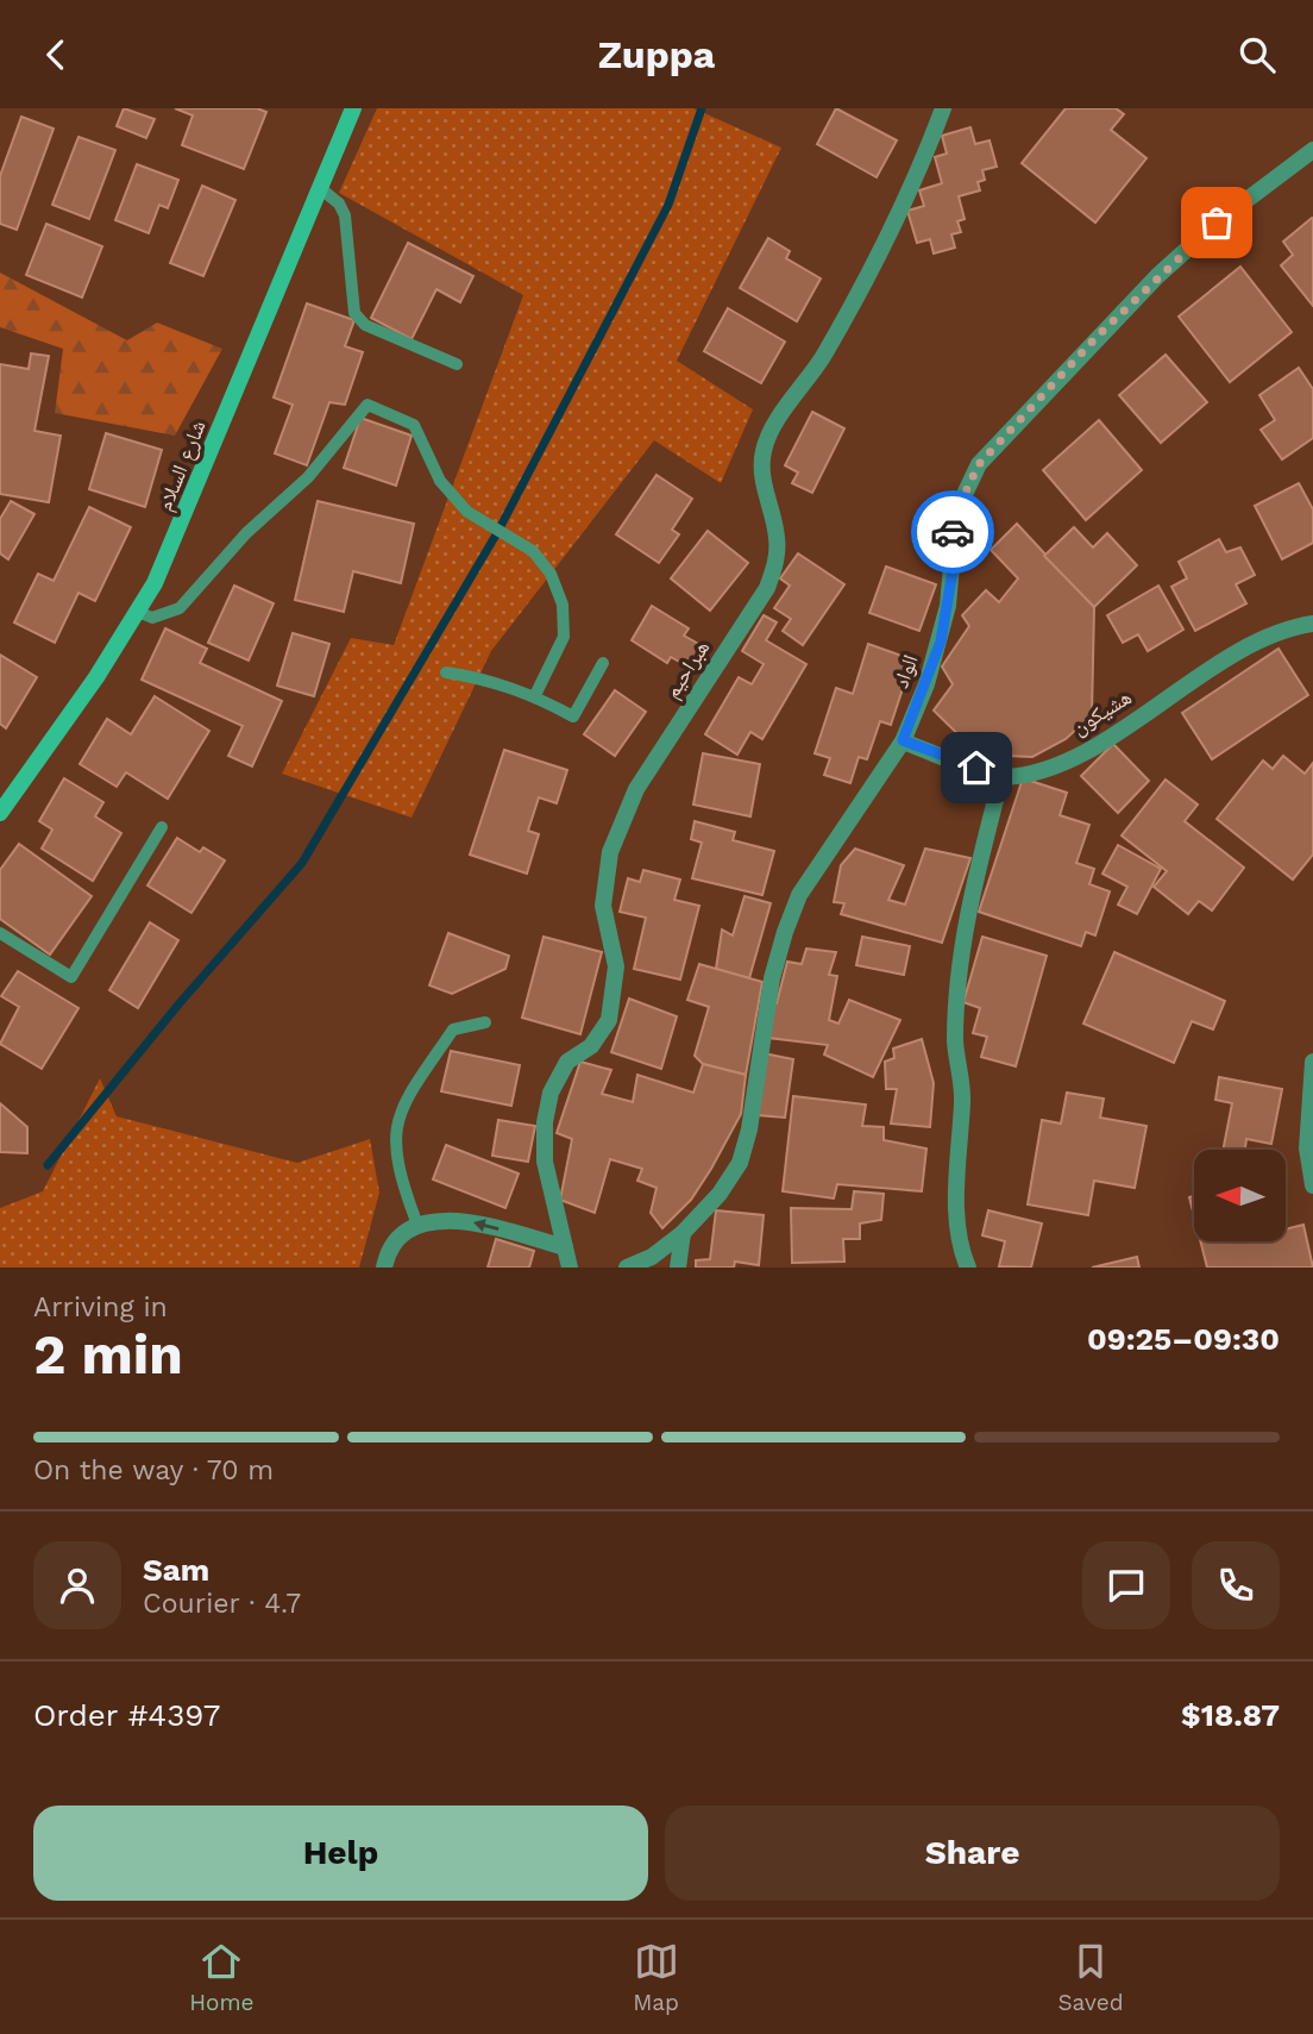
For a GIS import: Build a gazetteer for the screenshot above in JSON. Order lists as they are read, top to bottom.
{
  "streets": {
    "main road": ["شارع السلام"],
    "street": ["هبراحيم", "الواد", "هشيكون"]
  },
  "north": "left",
  "page": {
    "header": "Zuppa",
    "heading": ["2 min", "Arriving in", "09:25–09:30"],
    "panel": [
      "Sam",
      "Courier · 4.7",
      "Order #4397",
      "$18.87"
    ],
    "bar": "On the way · 70 m",
    "buttons": ["Help", "Share"],
    "tabs": ["Home", "Map", "Saved"]
  }
}
